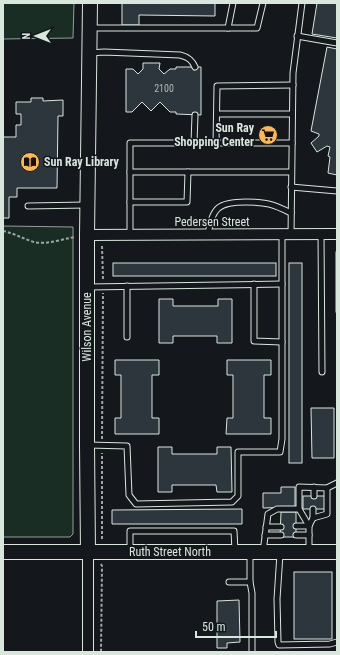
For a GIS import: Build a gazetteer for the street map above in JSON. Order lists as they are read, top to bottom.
{
  "streets": {
    "street": ["Pedersen Street", "Wilson Avenue", "Ruth Street North"]
  },
  "crossings": [
    ["Pedersen Street", "Wilson Avenue"],
    ["Wilson Avenue", "Ruth Street North"]
  ],
  "places": {
    "supermarket": ["Sun Ray Shopping Center"],
    "library": ["Sun Ray Library"]
  },
  "house_numbers": ["2100"],
  "scale_bar": "50 m",
  "north": "left"
}
